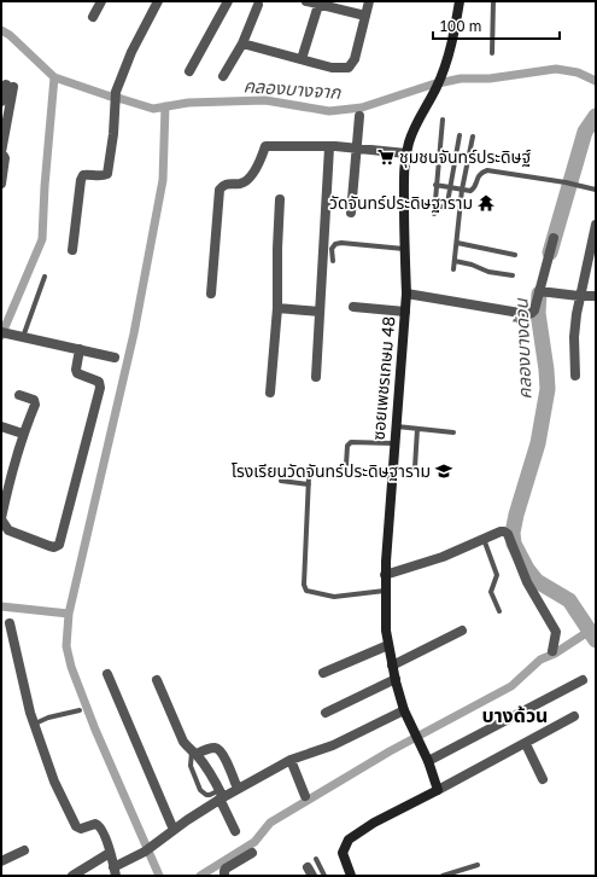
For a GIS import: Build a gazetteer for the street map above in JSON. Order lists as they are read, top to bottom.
{
  "streets": {
    "street": ["ซอยเพชรเกษม 48"]
  },
  "districts": ["บางด้วน"],
  "water": ["คลองบางจาก", "คลองบางด้วน"],
  "places": {
    "supermarket": ["ชุมชนจันทร์ประดิษฐ์"],
    "temple": ["วัดจันทร์ประดิษฐาราม"],
    "school or university": ["โรงเรียนวัดจันทร์ประดิษฐาราม"]
  },
  "scale_bar": "100 m"
}
